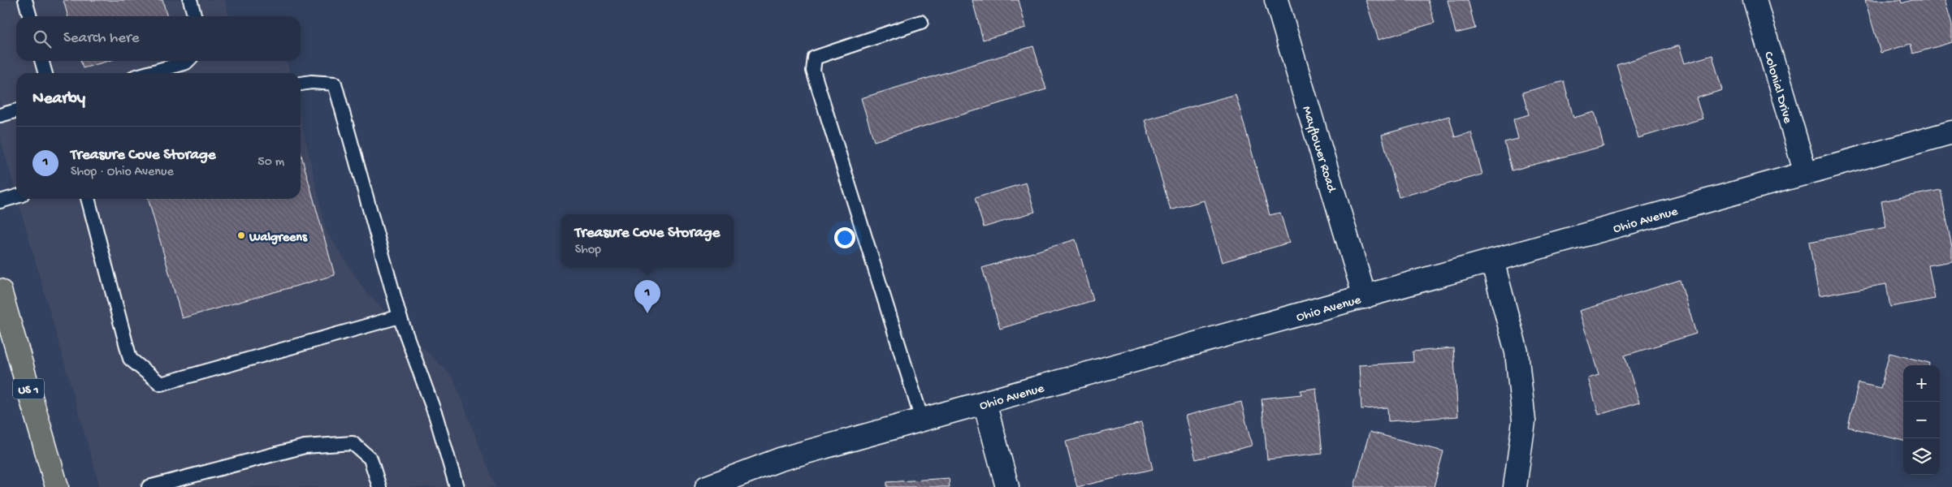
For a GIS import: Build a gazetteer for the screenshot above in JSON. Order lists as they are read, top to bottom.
{
  "streets": {
    "main road": ["US 1"],
    "street": ["Colonial Drive", "Mayflower Road", "Ohio Avenue"]
  },
  "crossings": [
    ["Colonial Drive", "Ohio Avenue"],
    ["Mayflower Road", "Ohio Avenue"]
  ],
  "places": ["Walgreens"],
  "page": {
    "search": "Search here",
    "heading": "Nearby",
    "list": [
      {
        "mark": "1",
        "name": "Treasure Cove Storage",
        "note": "Shop · Ohio Avenue",
        "value": "50 m"
      }
    ],
    "popup": ["Treasure Cove Storage", "Shop"],
    "pins": "1",
    "map_buttons": ["+", "−"]
  }
}
